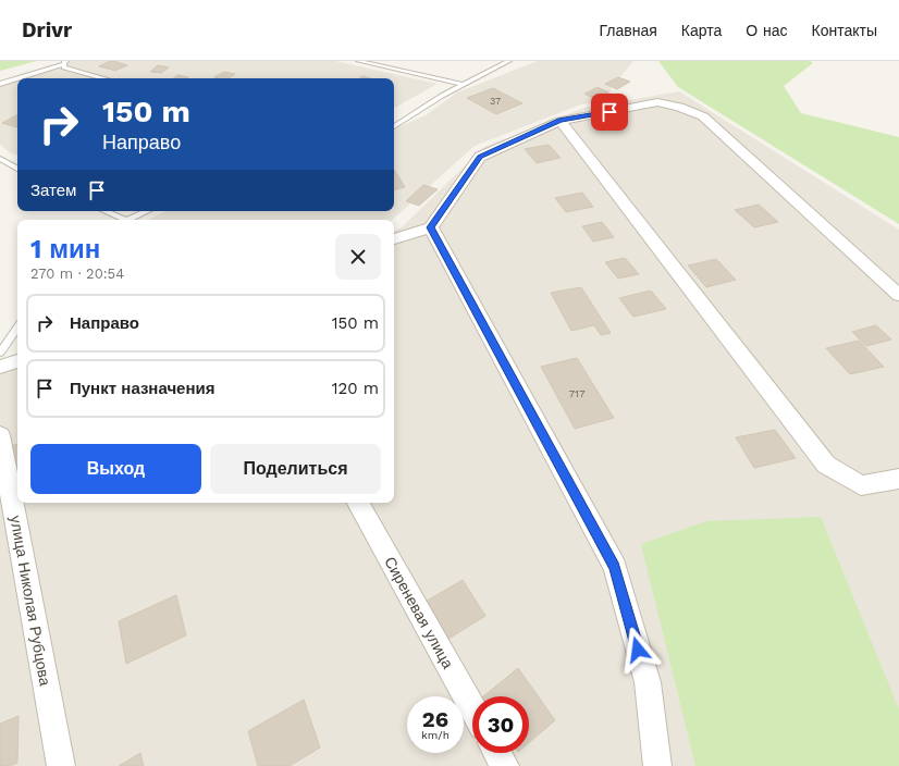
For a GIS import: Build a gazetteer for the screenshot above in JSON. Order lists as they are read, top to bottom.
{
  "streets": {
    "street": ["улица Николая Рубцова", "Сиреневая улица"]
  },
  "house_numbers": ["37", "717"],
  "page": {
    "header": "Drivr",
    "nav": [
      "Главная",
      "Карта",
      "О нас",
      "Контакты"
    ],
    "turn": ["150 m", "Направо"],
    "then": "Затем",
    "heading": ["1 мин", "270 m · 20:54"],
    "list": [
      {
        "name": "Направо",
        "value": "150 m"
      },
      {
        "name": "Пункт назначения",
        "value": "120 m"
      }
    ],
    "buttons": ["Выход", "Поделиться"],
    "speed": "26 km/h",
    "limit": "30"
  }
}
